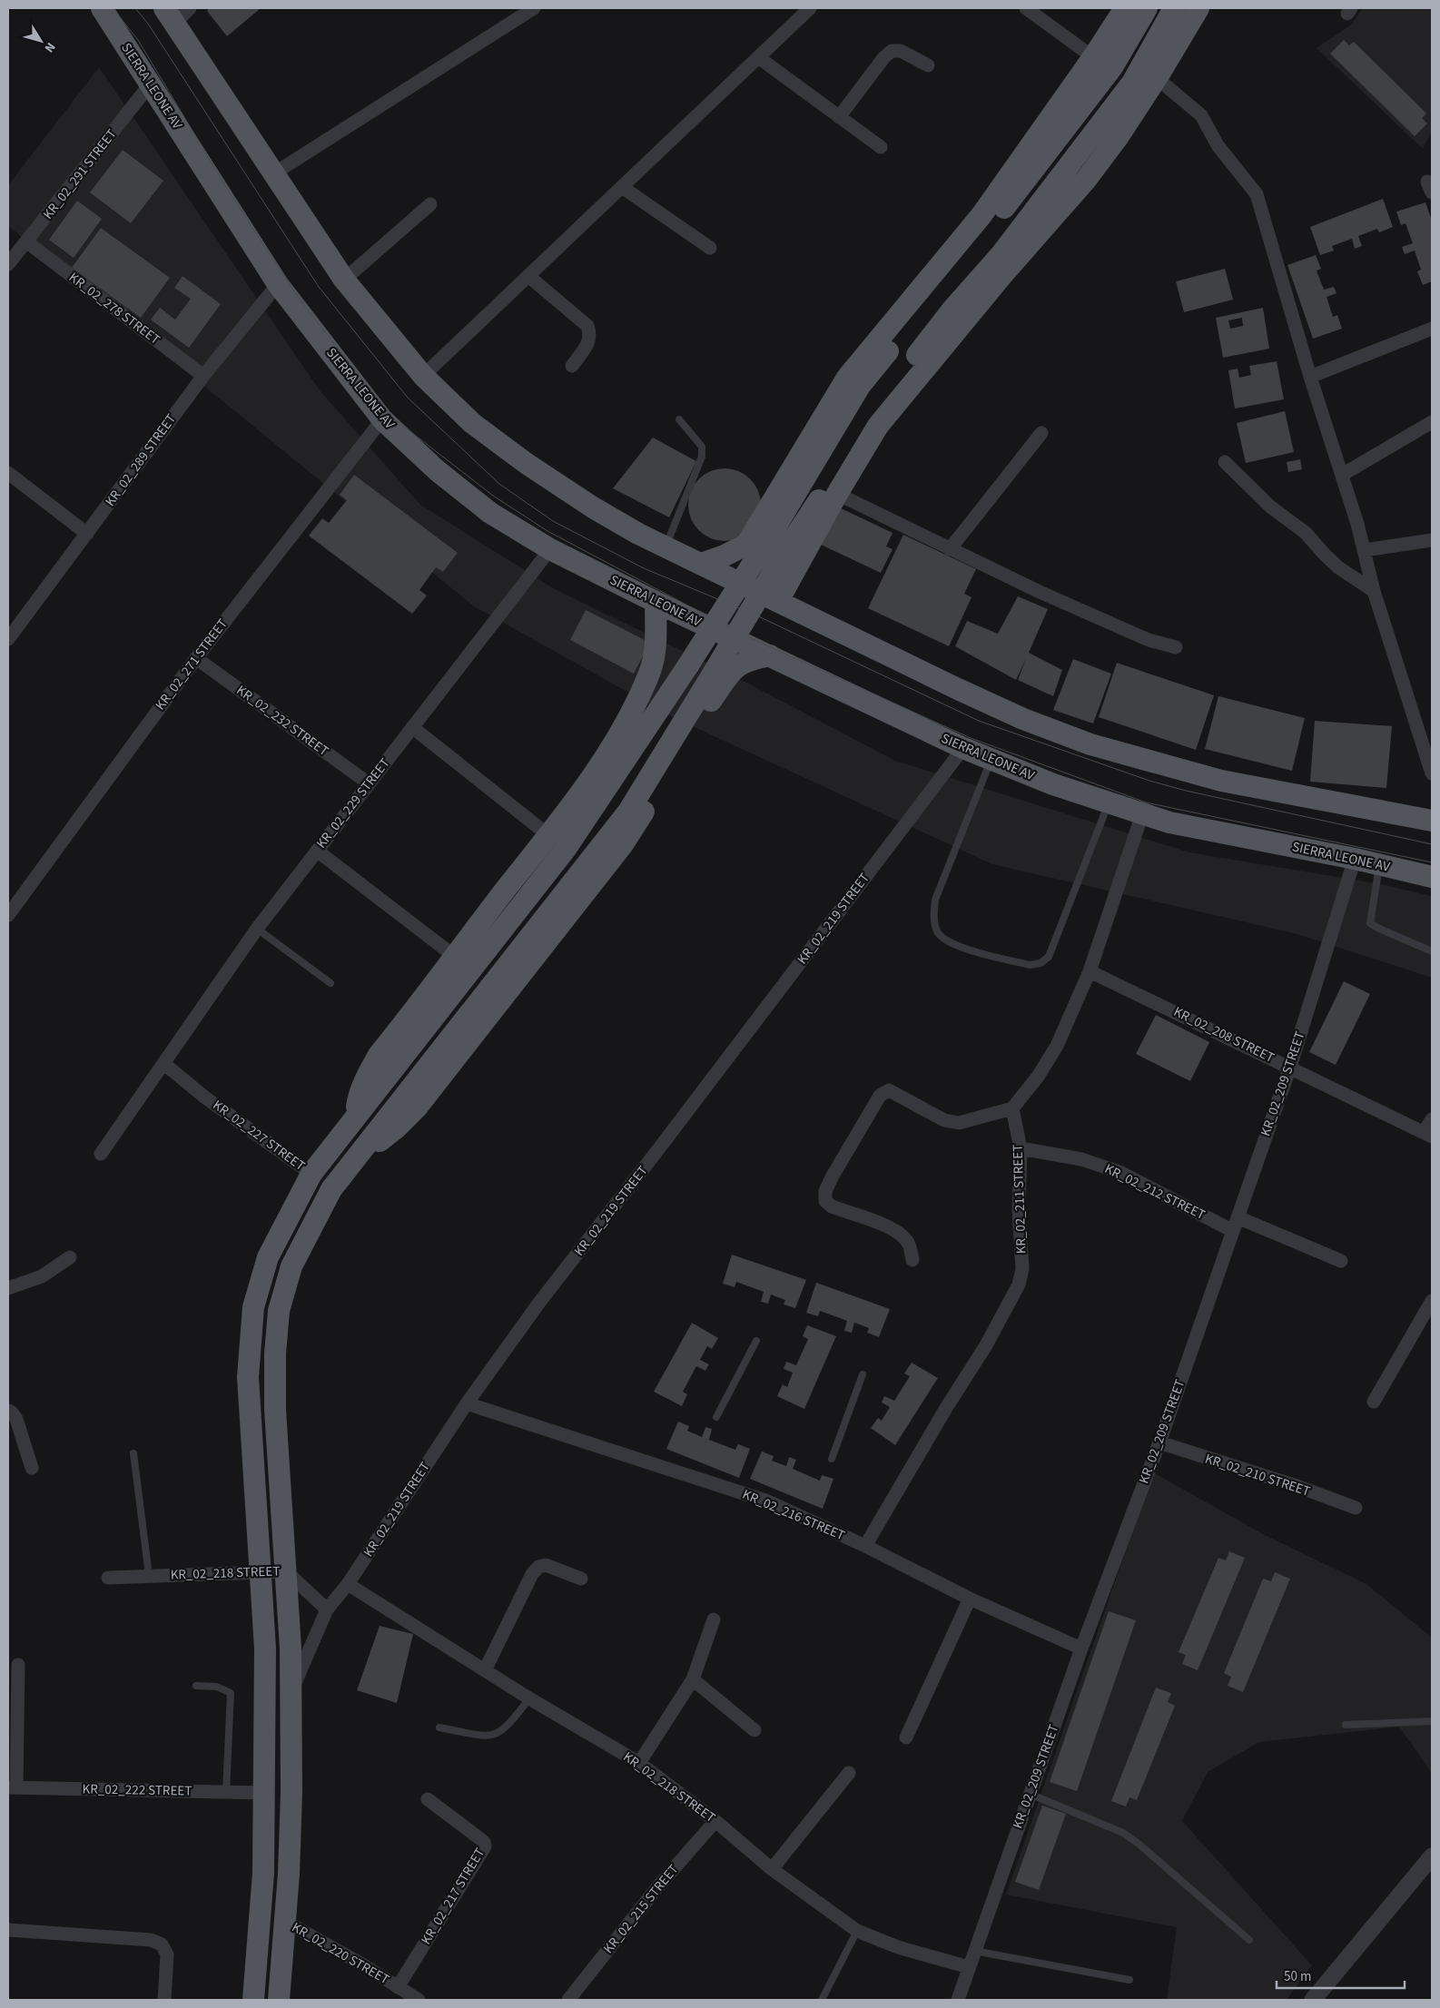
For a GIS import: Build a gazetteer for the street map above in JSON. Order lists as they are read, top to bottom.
{
  "streets": {
    "main road": ["SIERRA LEONE AV"],
    "street": [
      "KR_02_291 STREET",
      "KR_02_278 STREET",
      "KR_02_289 STREET",
      "KR_02_271 STREET",
      "KR_02_232 STREET",
      "KR_02_229 STREET",
      "KR_02_219 STREET",
      "KR_02_208 STREET",
      "KR_02_209 STREET",
      "KR_02_227 STREET",
      "KR_02_212 STREET",
      "KR_02_211 STREET",
      "KR_02_210 STREET",
      "KR_02_216 STREET",
      "KR_02_218 STREET",
      "KR_02_222 STREET",
      "KR_02_217 STREET",
      "KR_02_215 STREET",
      "KR_02_220 STREET"
    ]
  },
  "crossings": [
    ["SIERRA LEONE AV", "KR_02_291 STREET"],
    ["SIERRA LEONE AV", "KR_02_289 STREET"],
    ["SIERRA LEONE AV", "KR_02_271 STREET"],
    ["SIERRA LEONE AV", "KR_02_229 STREET"],
    ["SIERRA LEONE AV", "KR_02_219 STREET"],
    ["SIERRA LEONE AV", "KR_02_209 STREET"],
    ["KR_02_291 STREET", "KR_02_278 STREET"],
    ["KR_02_278 STREET", "KR_02_289 STREET"],
    ["KR_02_271 STREET", "KR_02_232 STREET"],
    ["KR_02_232 STREET", "KR_02_229 STREET"],
    ["KR_02_229 STREET", "KR_02_227 STREET"],
    ["KR_02_219 STREET", "KR_02_216 STREET"],
    ["KR_02_219 STREET", "KR_02_218 STREET"],
    ["KR_02_208 STREET", "KR_02_209 STREET"],
    ["KR_02_209 STREET", "KR_02_212 STREET"],
    ["KR_02_209 STREET", "KR_02_210 STREET"],
    ["KR_02_209 STREET", "KR_02_216 STREET"],
    ["KR_02_209 STREET", "KR_02_218 STREET"],
    ["KR_02_212 STREET", "KR_02_211 STREET"],
    ["KR_02_211 STREET", "KR_02_216 STREET"],
    ["KR_02_218 STREET", "KR_02_215 STREET"],
    ["KR_02_217 STREET", "KR_02_220 STREET"]
  ],
  "scale_bar": "50 m",
  "north": "bottom right"
}
